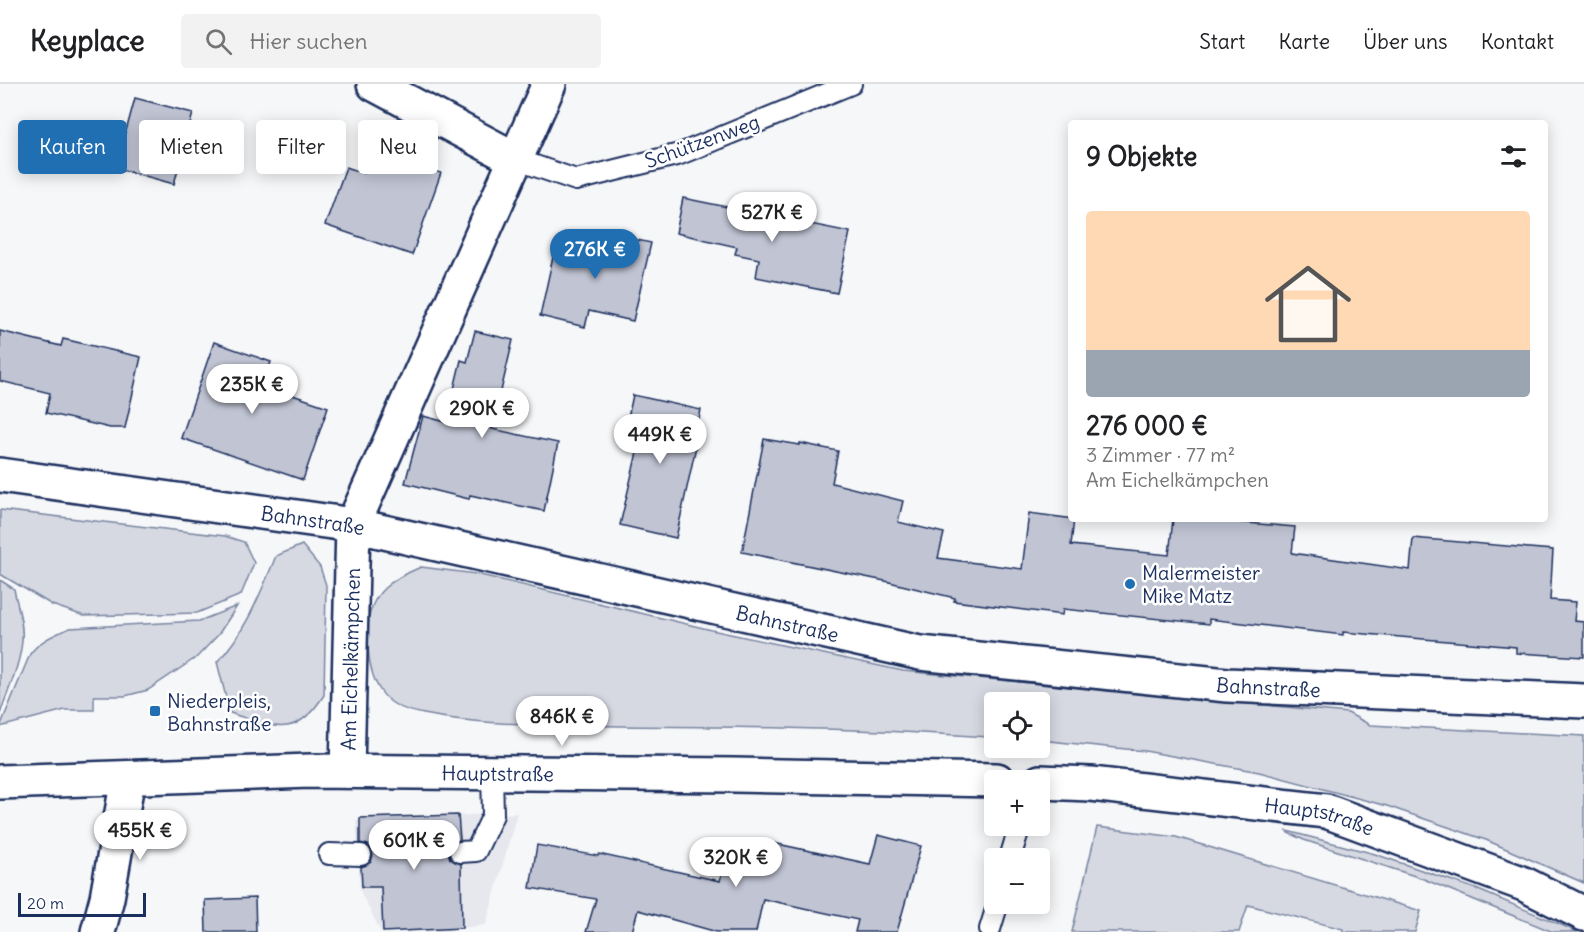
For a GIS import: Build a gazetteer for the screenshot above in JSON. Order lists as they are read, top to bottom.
{
  "streets": {
    "street": ["Bahnstraße", "Am Eichelkämpchen", "Hauptstraße"],
    "lane": ["Schützenweg"]
  },
  "crossings": [
    ["Schützenweg", "Am Eichelkämpchen"],
    ["Bahnstraße", "Am Eichelkämpchen"],
    ["Am Eichelkämpchen", "Hauptstraße"]
  ],
  "places": {
    "other": ["Malermeister Mike Matz"],
    "transit": ["Niederpleis, Bahnstraße"]
  },
  "scale_bar": "20 m",
  "page": {
    "header": "Keyplace",
    "search": "Hier suchen",
    "nav": [
      "Start",
      "Karte",
      "Über uns",
      "Kontakt"
    ],
    "chip": [
      "Kaufen",
      "Mieten",
      "Filter",
      "Neu"
    ],
    "heading": "9 Objekte",
    "price": [
      "527K €",
      "276K €",
      "235K €",
      "290K €",
      "449K €",
      "846K €",
      "455K €",
      "601K €",
      "320K €"
    ],
    "list": [
      {
        "name": "276 000 €",
        "note": "3 Zimmer · 77 m² · Am Eichelkämpchen"
      }
    ],
    "map_buttons": ["+", "−"],
    "scale": "20 m"
  }
}
